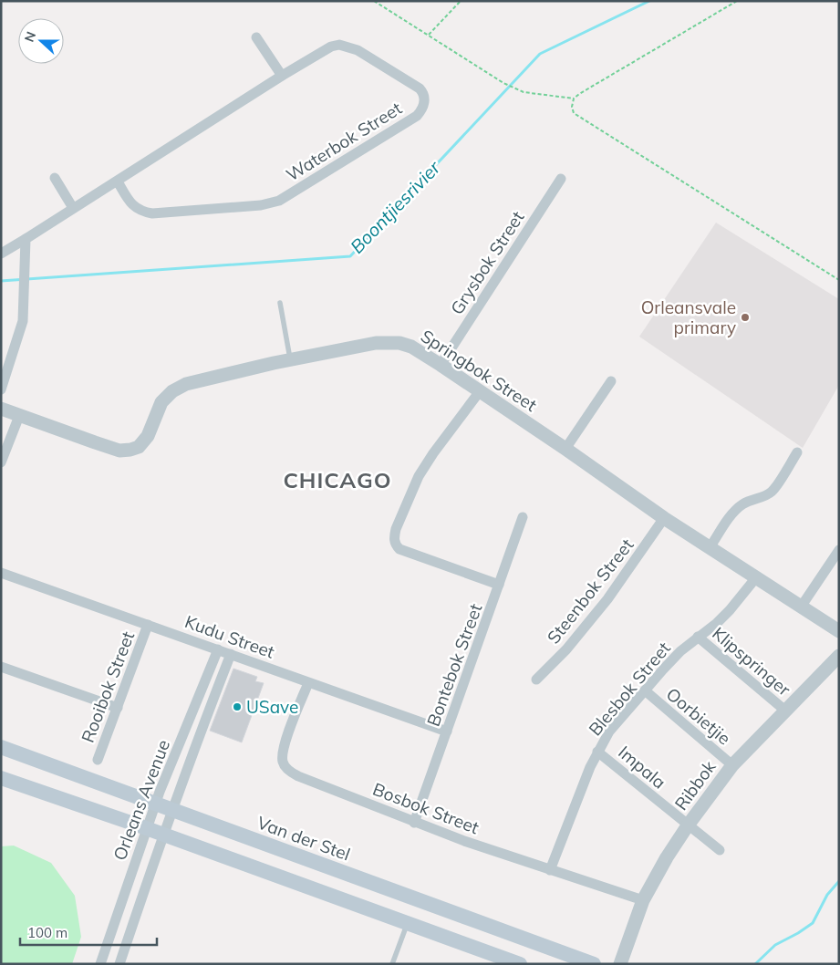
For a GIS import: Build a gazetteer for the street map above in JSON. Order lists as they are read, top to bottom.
{
  "streets": {
    "main road": ["Van der Stel"],
    "street": [
      "Waterbok Street",
      "Grysbok Street",
      "Springbok Street",
      "Steenbok Street",
      "Kudu Street",
      "Klipspringer",
      "Bontebok Street",
      "Rooibok Street",
      "Blesbok Street",
      "Oorbietjie",
      "Impala",
      "Ribbok",
      "Orleans Avenue",
      "Bosbok Street"
    ]
  },
  "crossings": [
    ["Grysbok Street", "Springbok Street"],
    ["Springbok Street", "Steenbok Street"],
    ["Springbok Street", "Blesbok Street"],
    ["Kudu Street", "Bontebok Street"],
    ["Kudu Street", "Rooibok Street"],
    ["Kudu Street", "Orleans Avenue"],
    ["Kudu Street", "Bosbok Street"],
    ["Klipspringer", "Blesbok Street"],
    ["Klipspringer", "Ribbok"],
    ["Bontebok Street", "Bosbok Street"],
    ["Blesbok Street", "Oorbietjie"],
    ["Blesbok Street", "Impala"],
    ["Blesbok Street", "Bosbok Street"],
    ["Oorbietjie", "Ribbok"],
    ["Impala", "Ribbok"],
    ["Ribbok", "Bosbok Street"],
    ["Orleans Avenue", "Van der Stel"]
  ],
  "districts": ["CHICAGO"],
  "water": ["Boontjiesrivier"],
  "places": ["Orleansvale primary", "USave"],
  "scale_bar": "100 m",
  "north": "left"
}
